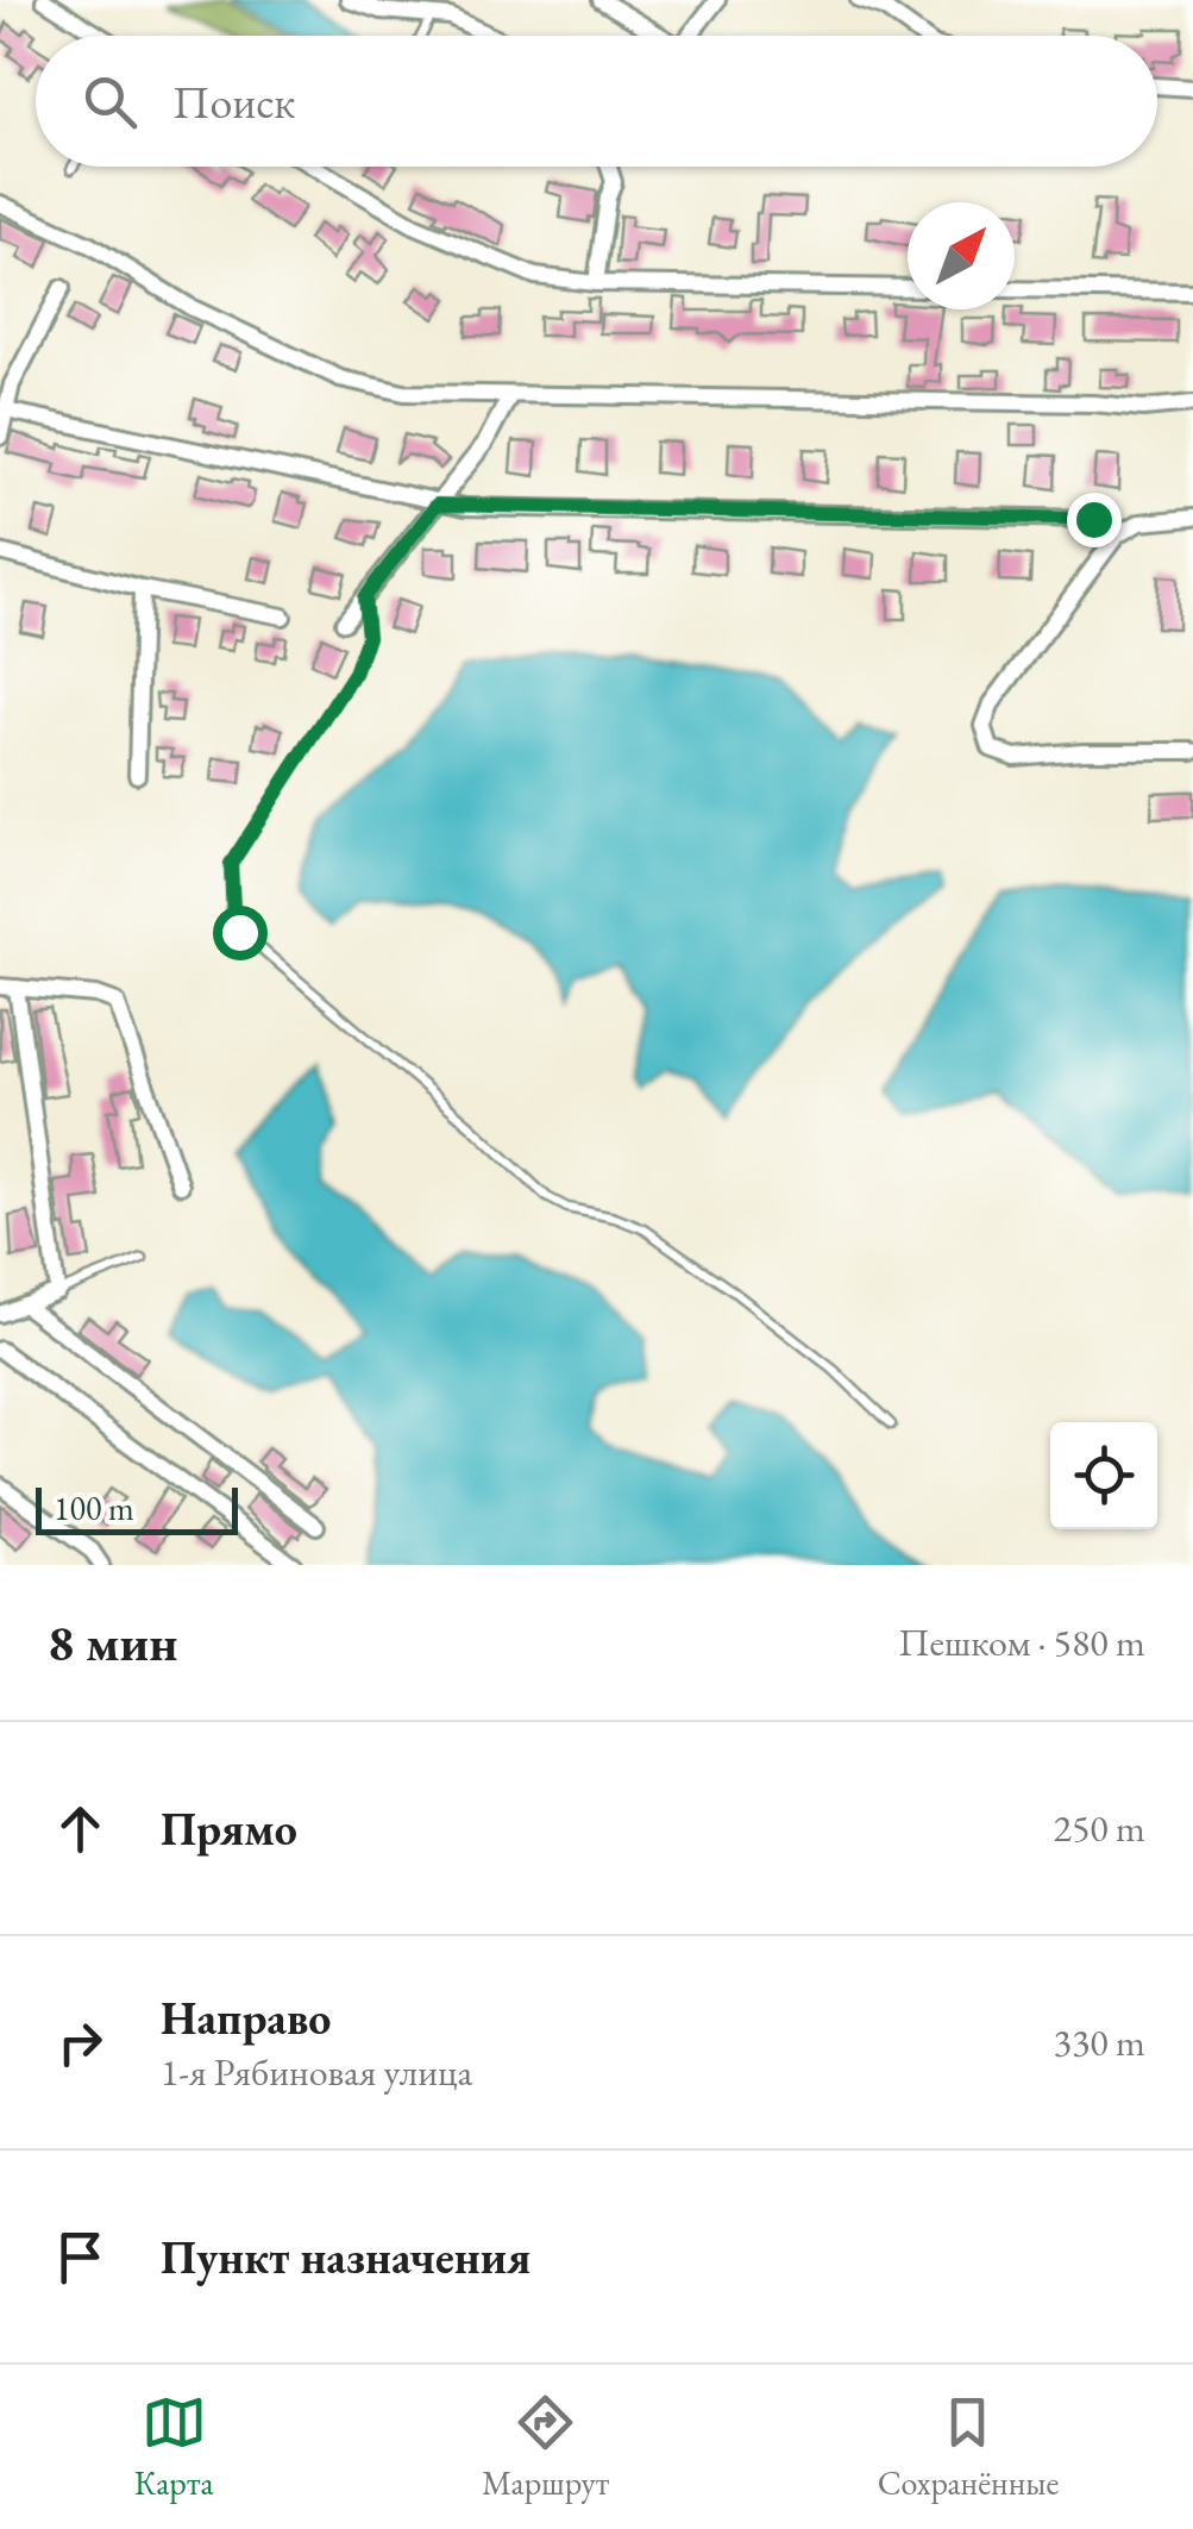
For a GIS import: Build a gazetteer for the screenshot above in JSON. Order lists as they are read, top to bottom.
{
  "scale_bar": "100 m",
  "north": "top right",
  "page": {
    "search": "Поиск",
    "scale": "100 m",
    "heading": ["8 мин", "Пешком · 580 m"],
    "list": [
      ["Прямо", "250 m"],
      ["Направо", "1-я Рябиновая улица", "330 m"],
      "Пункт назначения"
    ],
    "nav": ["Карта", "Маршрут", "Сохранённые"]
  }
}
